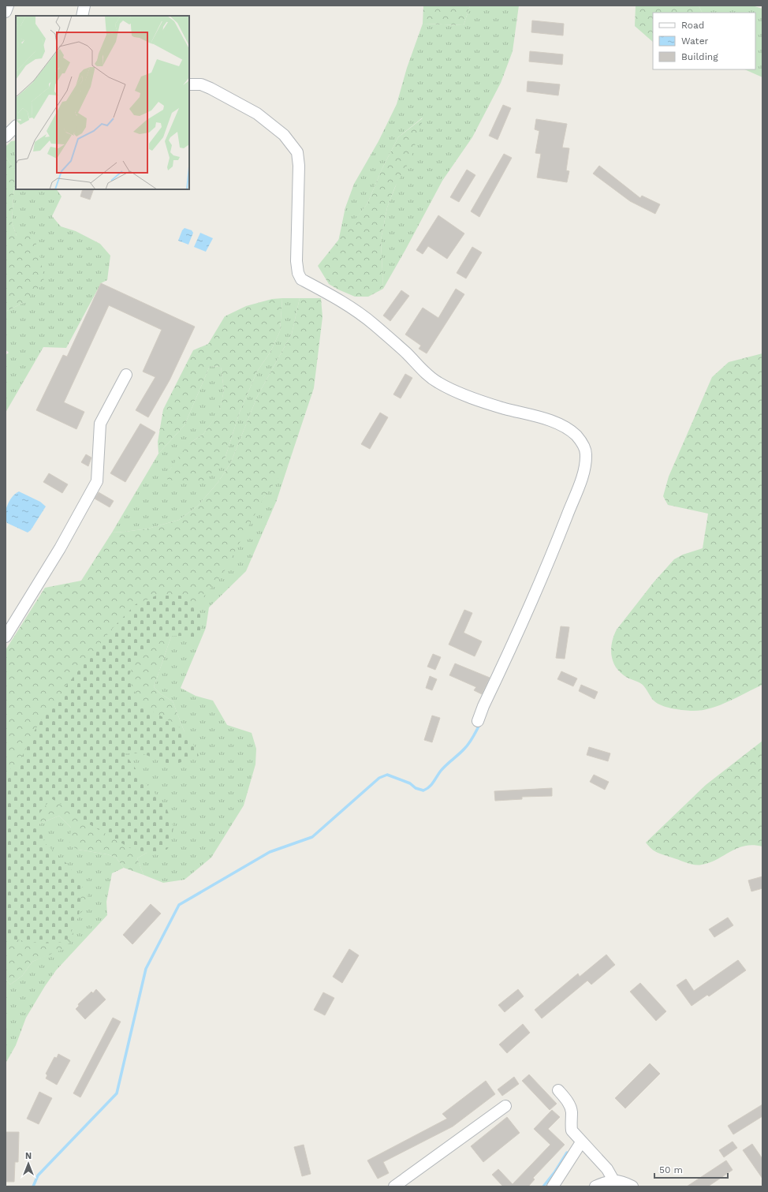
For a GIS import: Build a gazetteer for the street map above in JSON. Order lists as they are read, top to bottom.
{
  "legend": ["Road", "Water", "Building"],
  "scale_bar": "50 m",
  "north": "top"
}
